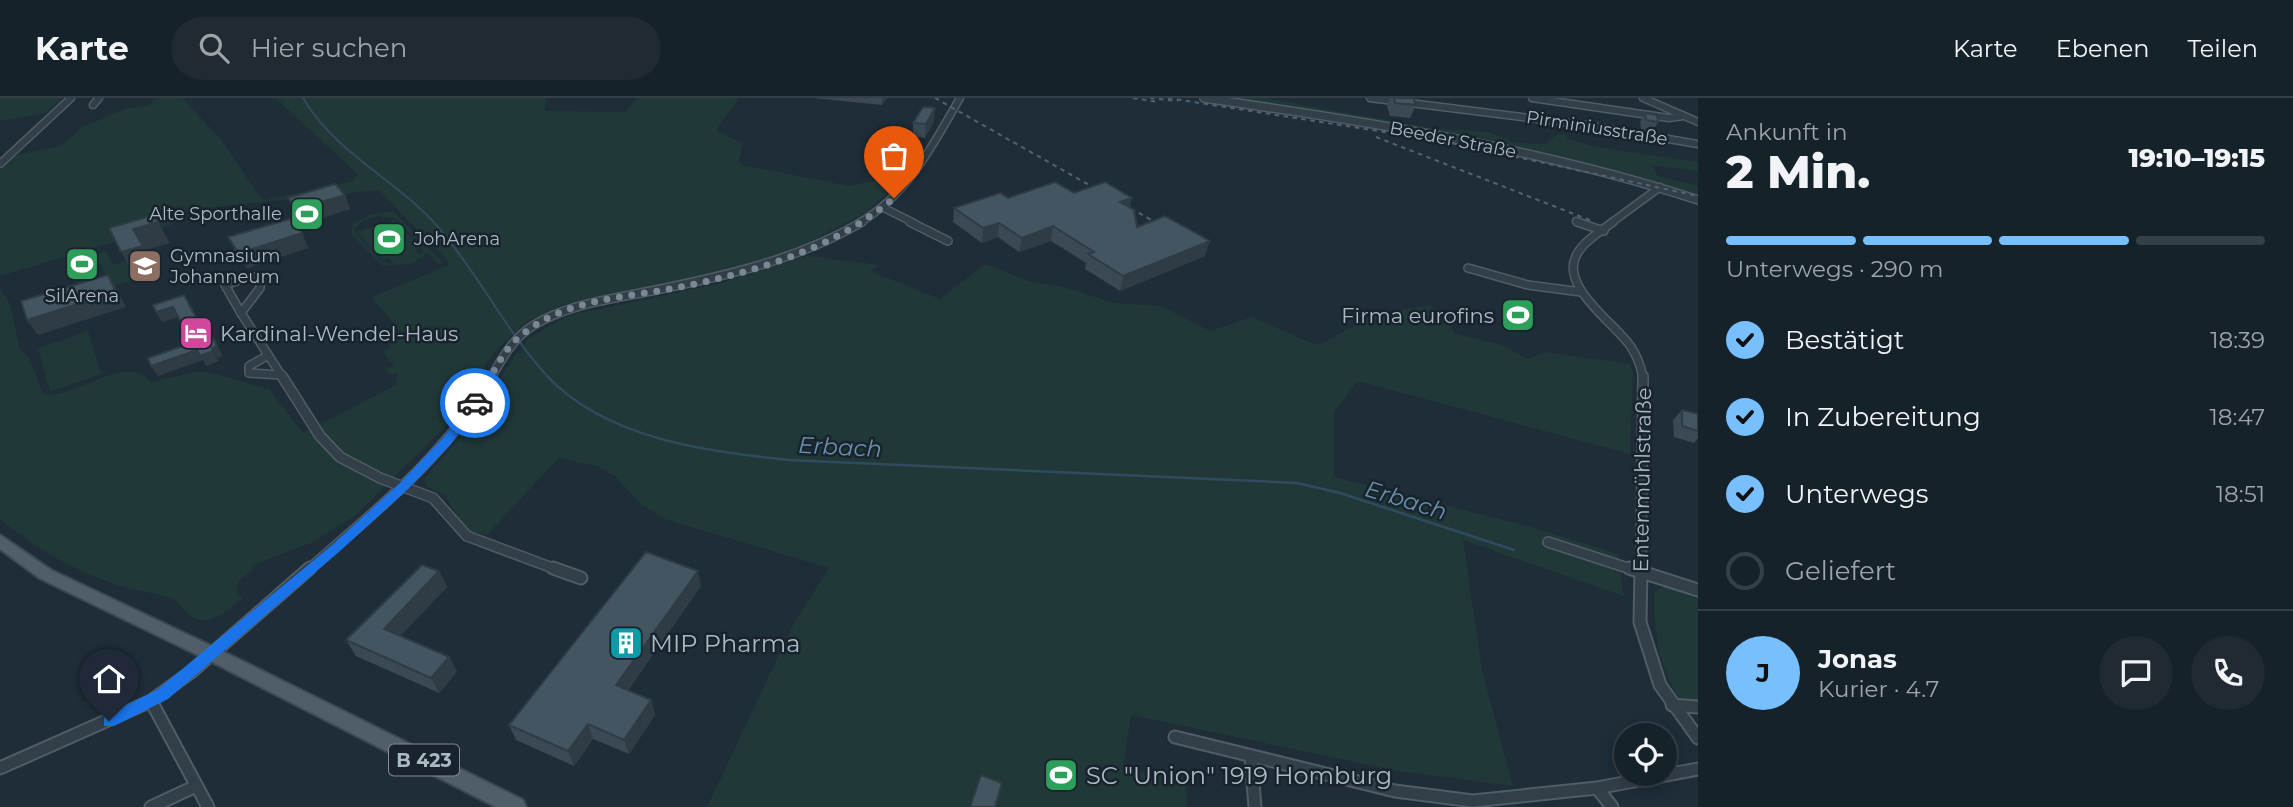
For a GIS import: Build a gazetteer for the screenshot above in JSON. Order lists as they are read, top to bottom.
{
  "streets": {
    "main road": ["B 423"],
    "street": ["Pirminiusstraße", "Beeder Straße", "Entenmühlstraße"]
  },
  "water": ["Erbach"],
  "places": {
    "sports": [
      "Alte Sporthalle",
      "JohArena",
      "SilArena",
      "Firma eurofins",
      "SC \"Union\" 1919 Homburg"
    ],
    "school or university": ["Gymnasium Johanneum"],
    "hotel": ["Kardinal-Wendel-Haus"],
    "building": ["MIP Pharma"]
  },
  "page": {
    "header": "Karte",
    "search": "Hier suchen",
    "nav": ["Karte", "Ebenen", "Teilen"],
    "heading": ["2 Min.", "Ankunft in", "19:10–19:15"],
    "panel": ["Jonas", "Kurier · 4.7"],
    "bar": "Unterwegs · 290 m",
    "list": [
      ["Bestätigt", "18:39"],
      ["In Zubereitung", "18:47"],
      ["Unterwegs", "18:51"],
      "Geliefert"
    ],
    "round": "J"
  }
}
